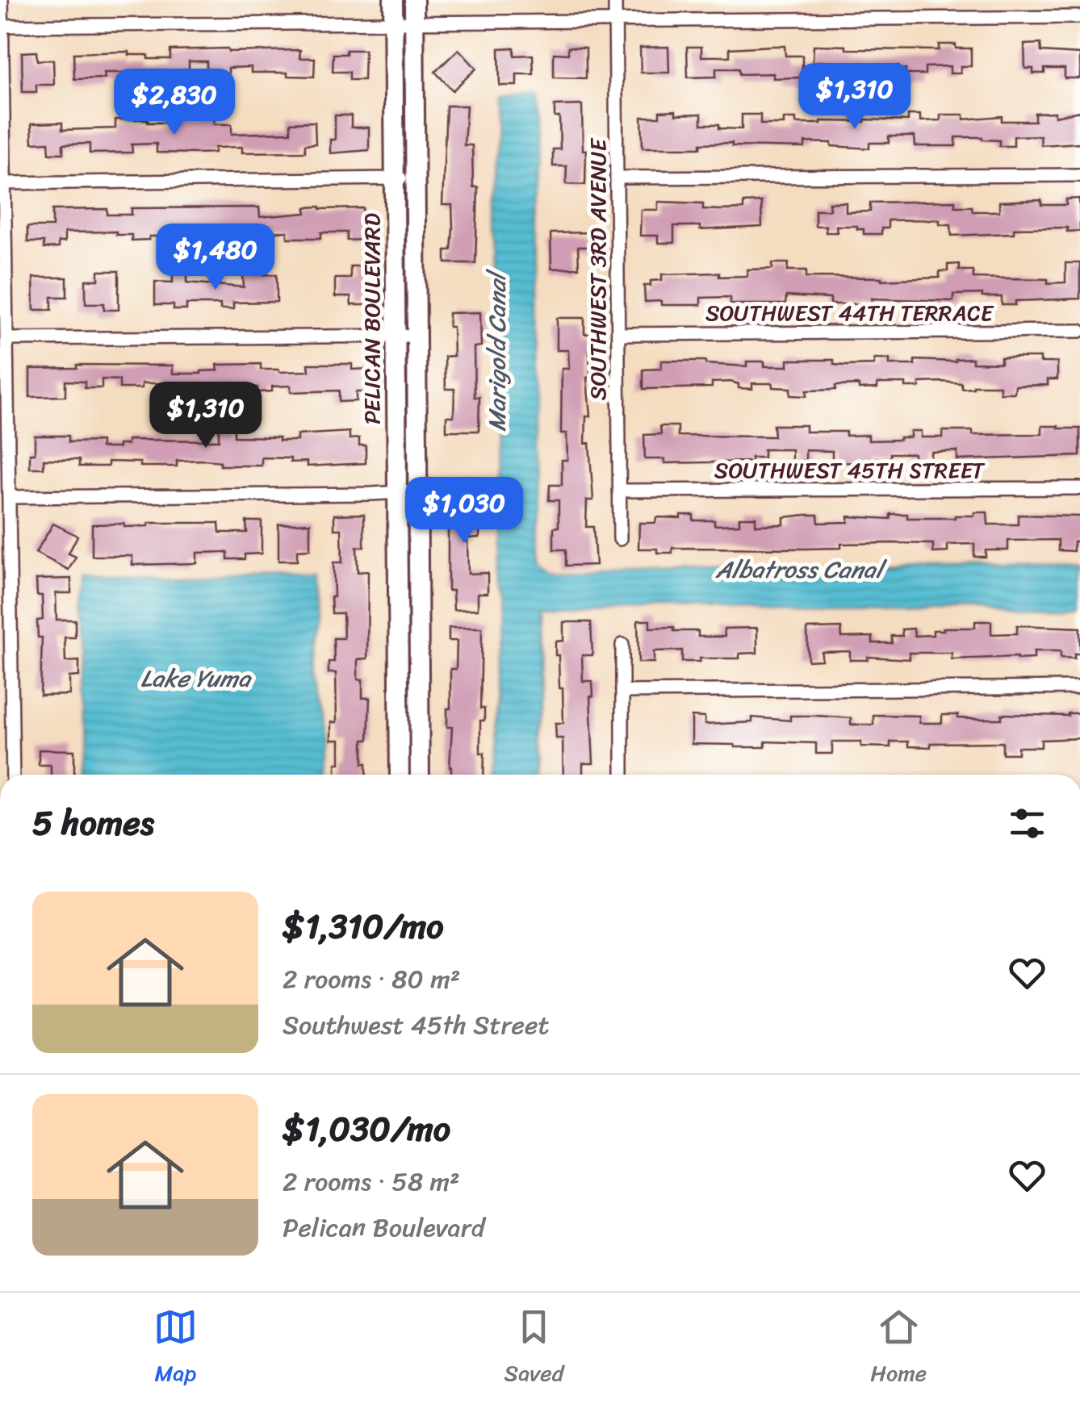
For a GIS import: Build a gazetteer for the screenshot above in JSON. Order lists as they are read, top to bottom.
{
  "streets": {
    "street": [
      "SOUTHWEST 3RD AVENUE",
      "SOUTHWEST 44TH TERRACE",
      "PELICAN BOULEVARD",
      "SOUTHWEST 45TH STREET"
    ]
  },
  "crossings": [
    ["SOUTHWEST 3RD AVENUE", "SOUTHWEST 44TH TERRACE"],
    ["SOUTHWEST 3RD AVENUE", "SOUTHWEST 45TH STREET"]
  ],
  "water": ["Marigold Canal", "Albatross Canal", "Lake Yuma"],
  "page": {
    "price": [
      "$1,310",
      "$2,830",
      "$1,480",
      "$1,310",
      "$1,030"
    ],
    "heading": "5 homes",
    "list": [
      {
        "name": "$1,310/mo",
        "note": "2 rooms · 80 m² · Southwest 45th Street"
      },
      {
        "name": "$1,030/mo",
        "note": "2 rooms · 58 m² · Pelican Boulevard"
      }
    ],
    "tabs": ["Map", "Saved", "Home"]
  }
}
